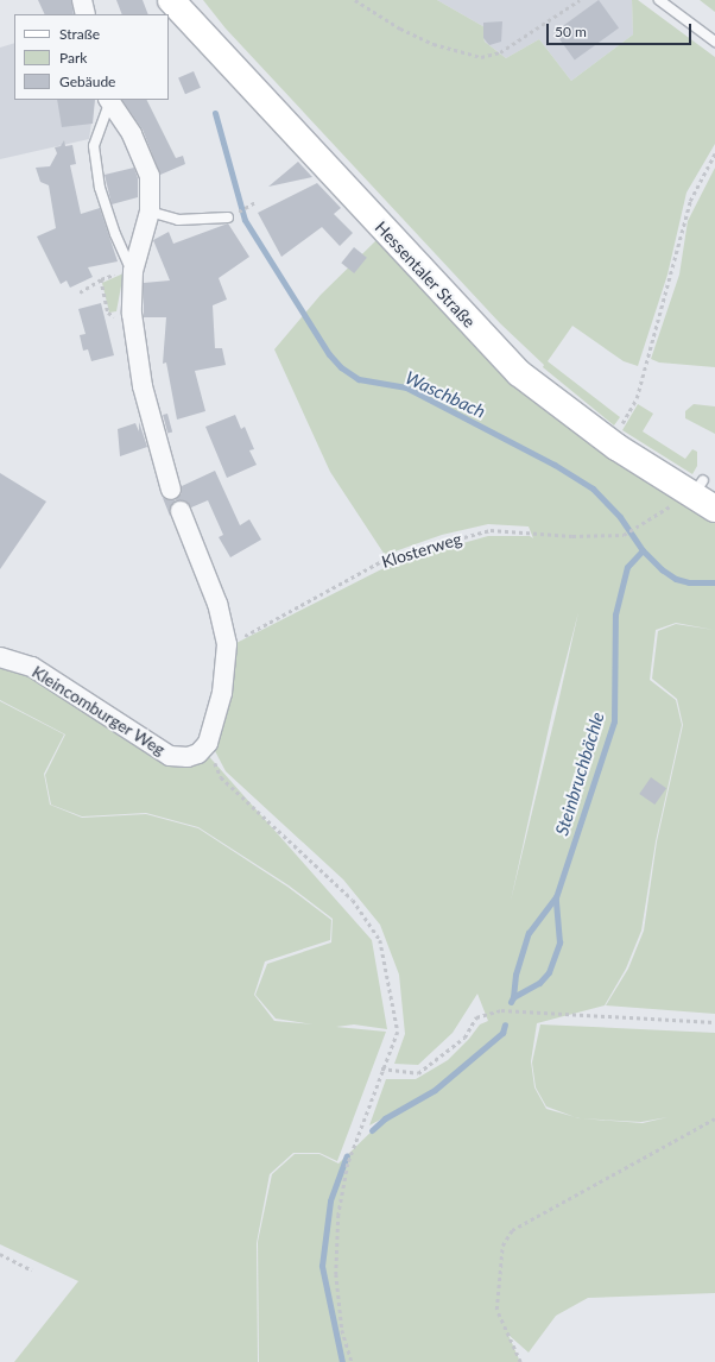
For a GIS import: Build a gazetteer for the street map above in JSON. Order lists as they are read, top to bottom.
{
  "streets": {
    "main road": ["Hessentaler Straße"],
    "street": ["Kleincomburger Weg"],
    "path": ["Klosterweg"]
  },
  "water": ["Waschbach", "Steinbruchbächle"],
  "legend": ["Straße", "Park", "Gebäude"],
  "scale_bar": "50 m"
}
